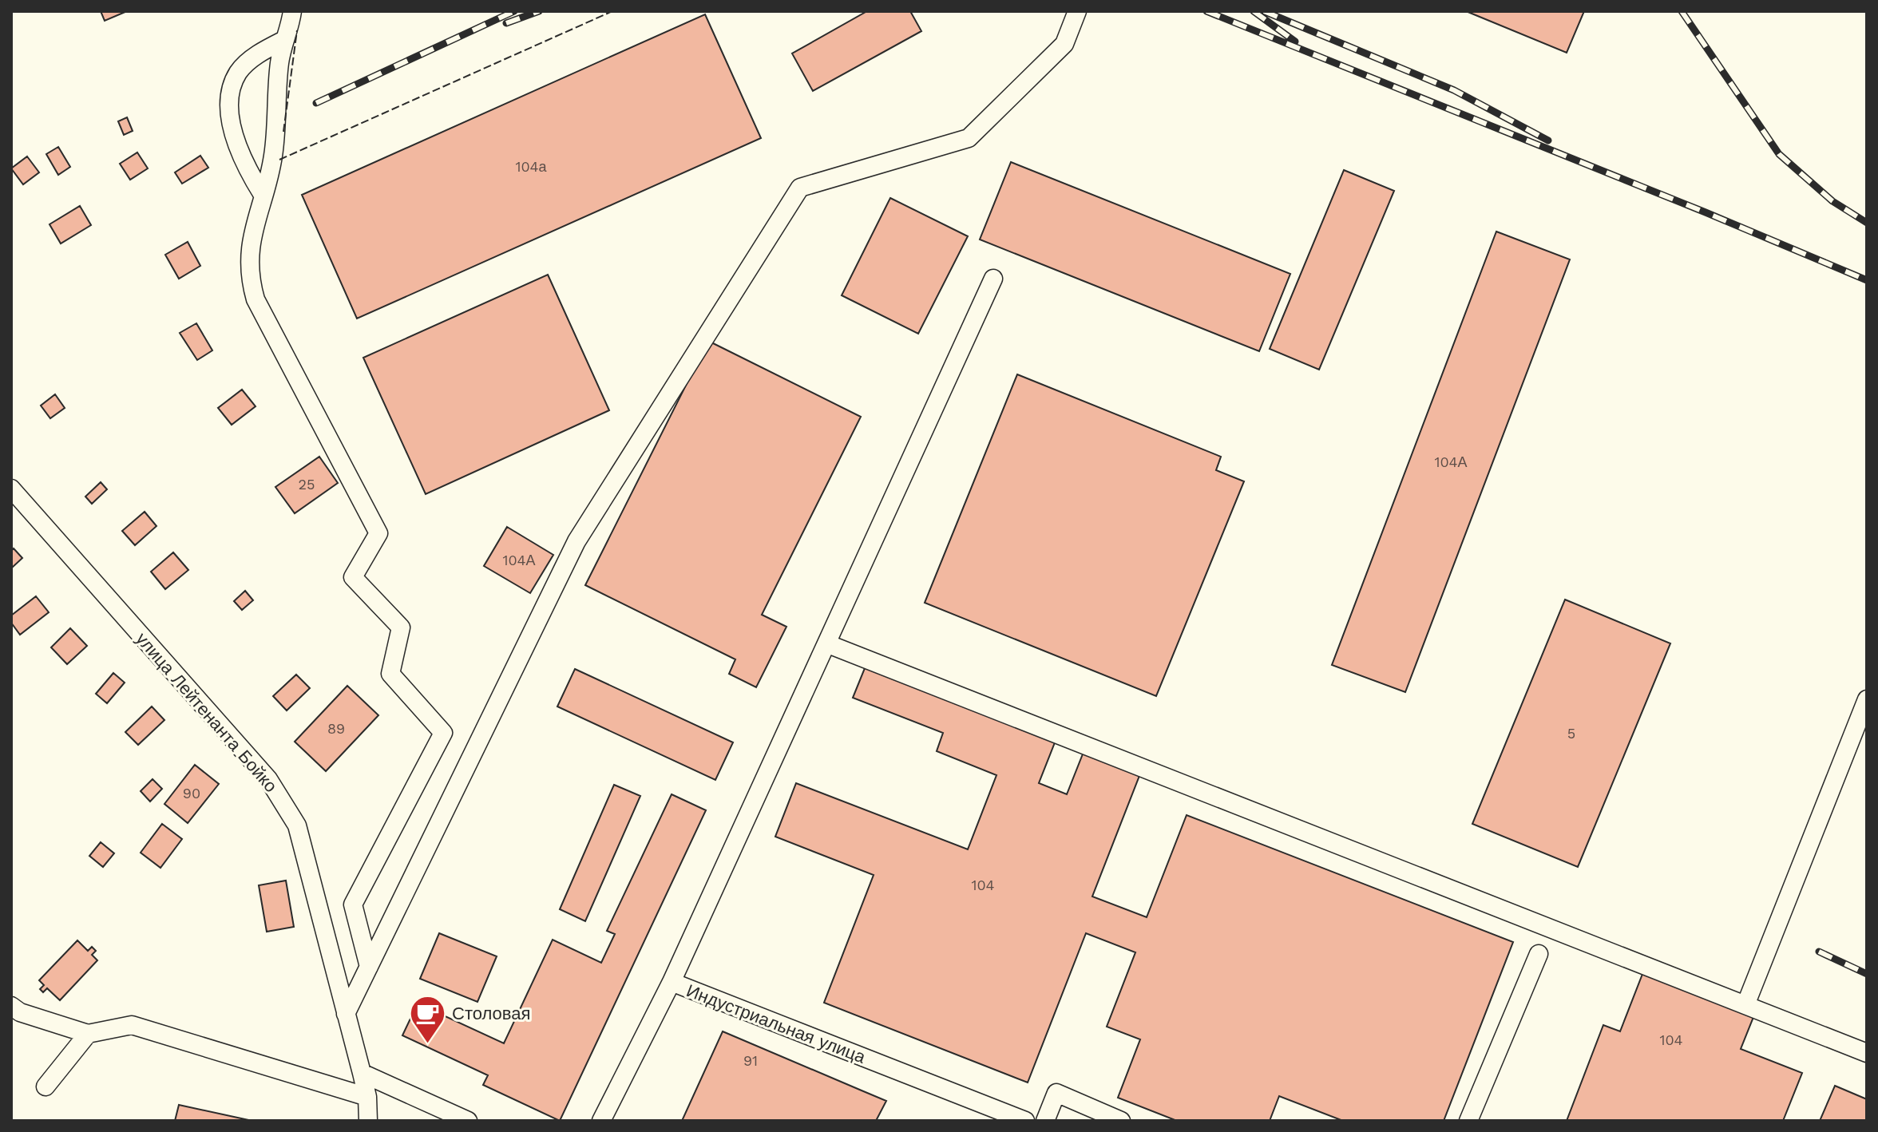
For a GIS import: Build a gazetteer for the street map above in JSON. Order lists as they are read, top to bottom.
{
  "streets": {
    "street": ["улица Лейтенанта Бойко", "Индустриальная улица"]
  },
  "places": {
    "cafe": ["Столовая"]
  },
  "house_numbers": [
    "104а",
    "104А",
    "25",
    "104А",
    "89",
    "5",
    "90",
    "104",
    "104",
    "91"
  ]
}
